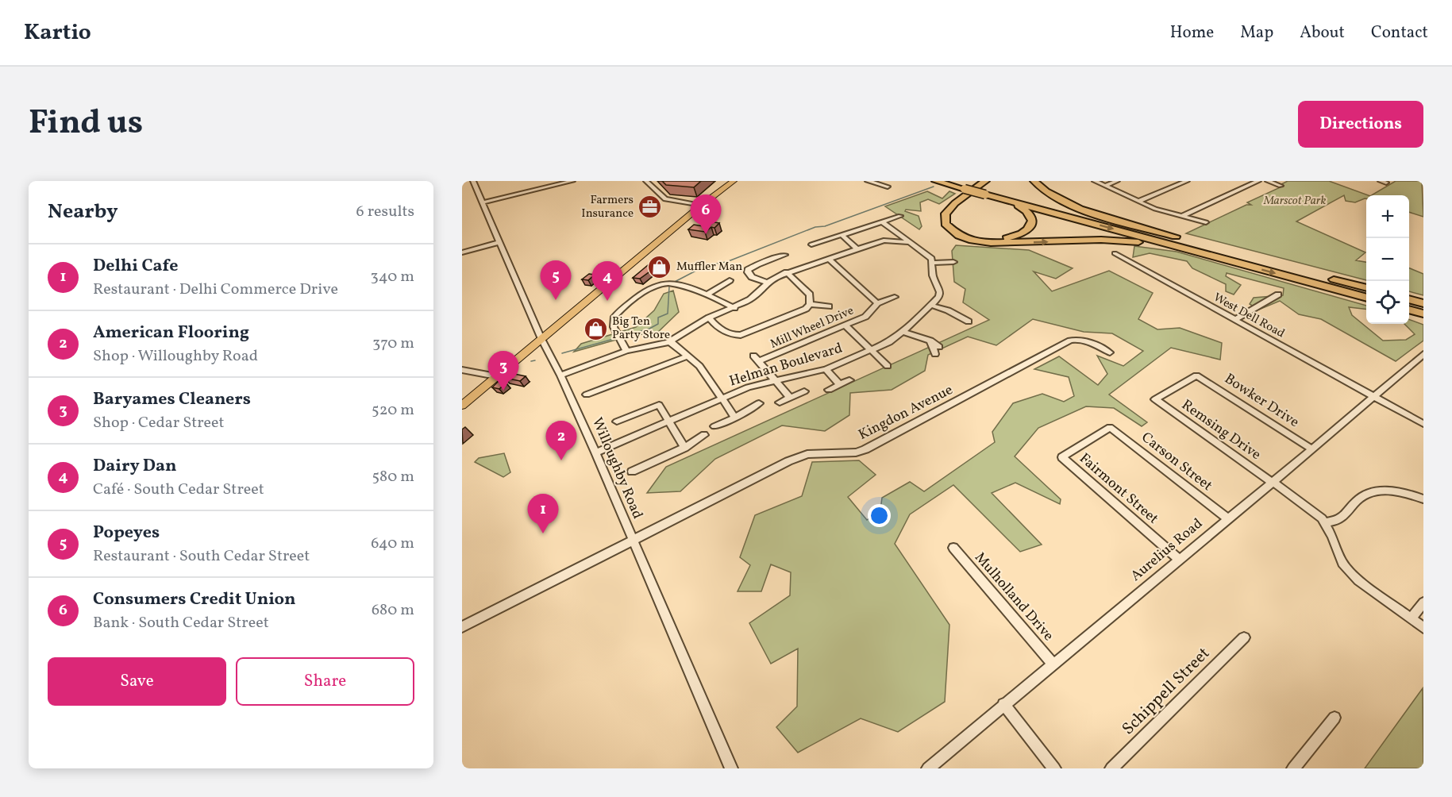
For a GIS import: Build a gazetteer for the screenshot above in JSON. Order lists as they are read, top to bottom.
{
  "streets": {
    "street": [
      "West Dell Road",
      "Mill Wheel Drive",
      "Helman Boulevard",
      "Bowker Drive",
      "Kingdon Avenue",
      "Remsing Drive",
      "Carson Street",
      "Willoughby Road",
      "Fairmont Street",
      "Aurelius Road",
      "Mulholland Drive",
      "Schippell Street"
    ]
  },
  "crossings": [
    ["West Dell Road", "Aurelius Road"],
    ["Mill Wheel Drive", "Helman Boulevard"],
    ["Helman Boulevard", "Willoughby Road"],
    ["Bowker Drive", "Remsing Drive"],
    ["Bowker Drive", "Aurelius Road"],
    ["Kingdon Avenue", "Willoughby Road"],
    ["Remsing Drive", "Aurelius Road"],
    ["Carson Street", "Fairmont Street"],
    ["Carson Street", "Aurelius Road"],
    ["Fairmont Street", "Aurelius Road"],
    ["Aurelius Road", "Mulholland Drive"]
  ],
  "parks": ["Marscot Park"],
  "places": {
    "office": ["Farmers Insurance"],
    "shop": ["Muffler Man", "Big Ten Party Store"]
  },
  "page": {
    "header": "Kartio",
    "nav": [
      "Home",
      "Map",
      "About",
      "Contact"
    ],
    "title": "Find us",
    "buttons": [
      "Directions",
      ["Save", "Share"]
    ],
    "heading": ["Nearby", "6 results"],
    "pins": [
      "6",
      "5",
      "4",
      "3",
      "2",
      "1"
    ],
    "map_buttons": ["+", "−"],
    "list": [
      {
        "mark": "1",
        "name": "Delhi Cafe",
        "note": "Restaurant · Delhi Commerce Drive",
        "value": "340 m"
      },
      {
        "mark": "2",
        "name": "American Flooring",
        "note": "Shop · Willoughby Road",
        "value": "370 m"
      },
      {
        "mark": "3",
        "name": "Baryames Cleaners",
        "note": "Shop · Cedar Street",
        "value": "520 m"
      },
      {
        "mark": "4",
        "name": "Dairy Dan",
        "note": "Café · South Cedar Street",
        "value": "580 m"
      },
      {
        "mark": "5",
        "name": "Popeyes",
        "note": "Restaurant · South Cedar Street",
        "value": "640 m"
      },
      {
        "mark": "6",
        "name": "Consumers Credit Union",
        "note": "Bank · South Cedar Street",
        "value": "680 m"
      }
    ]
  }
}
